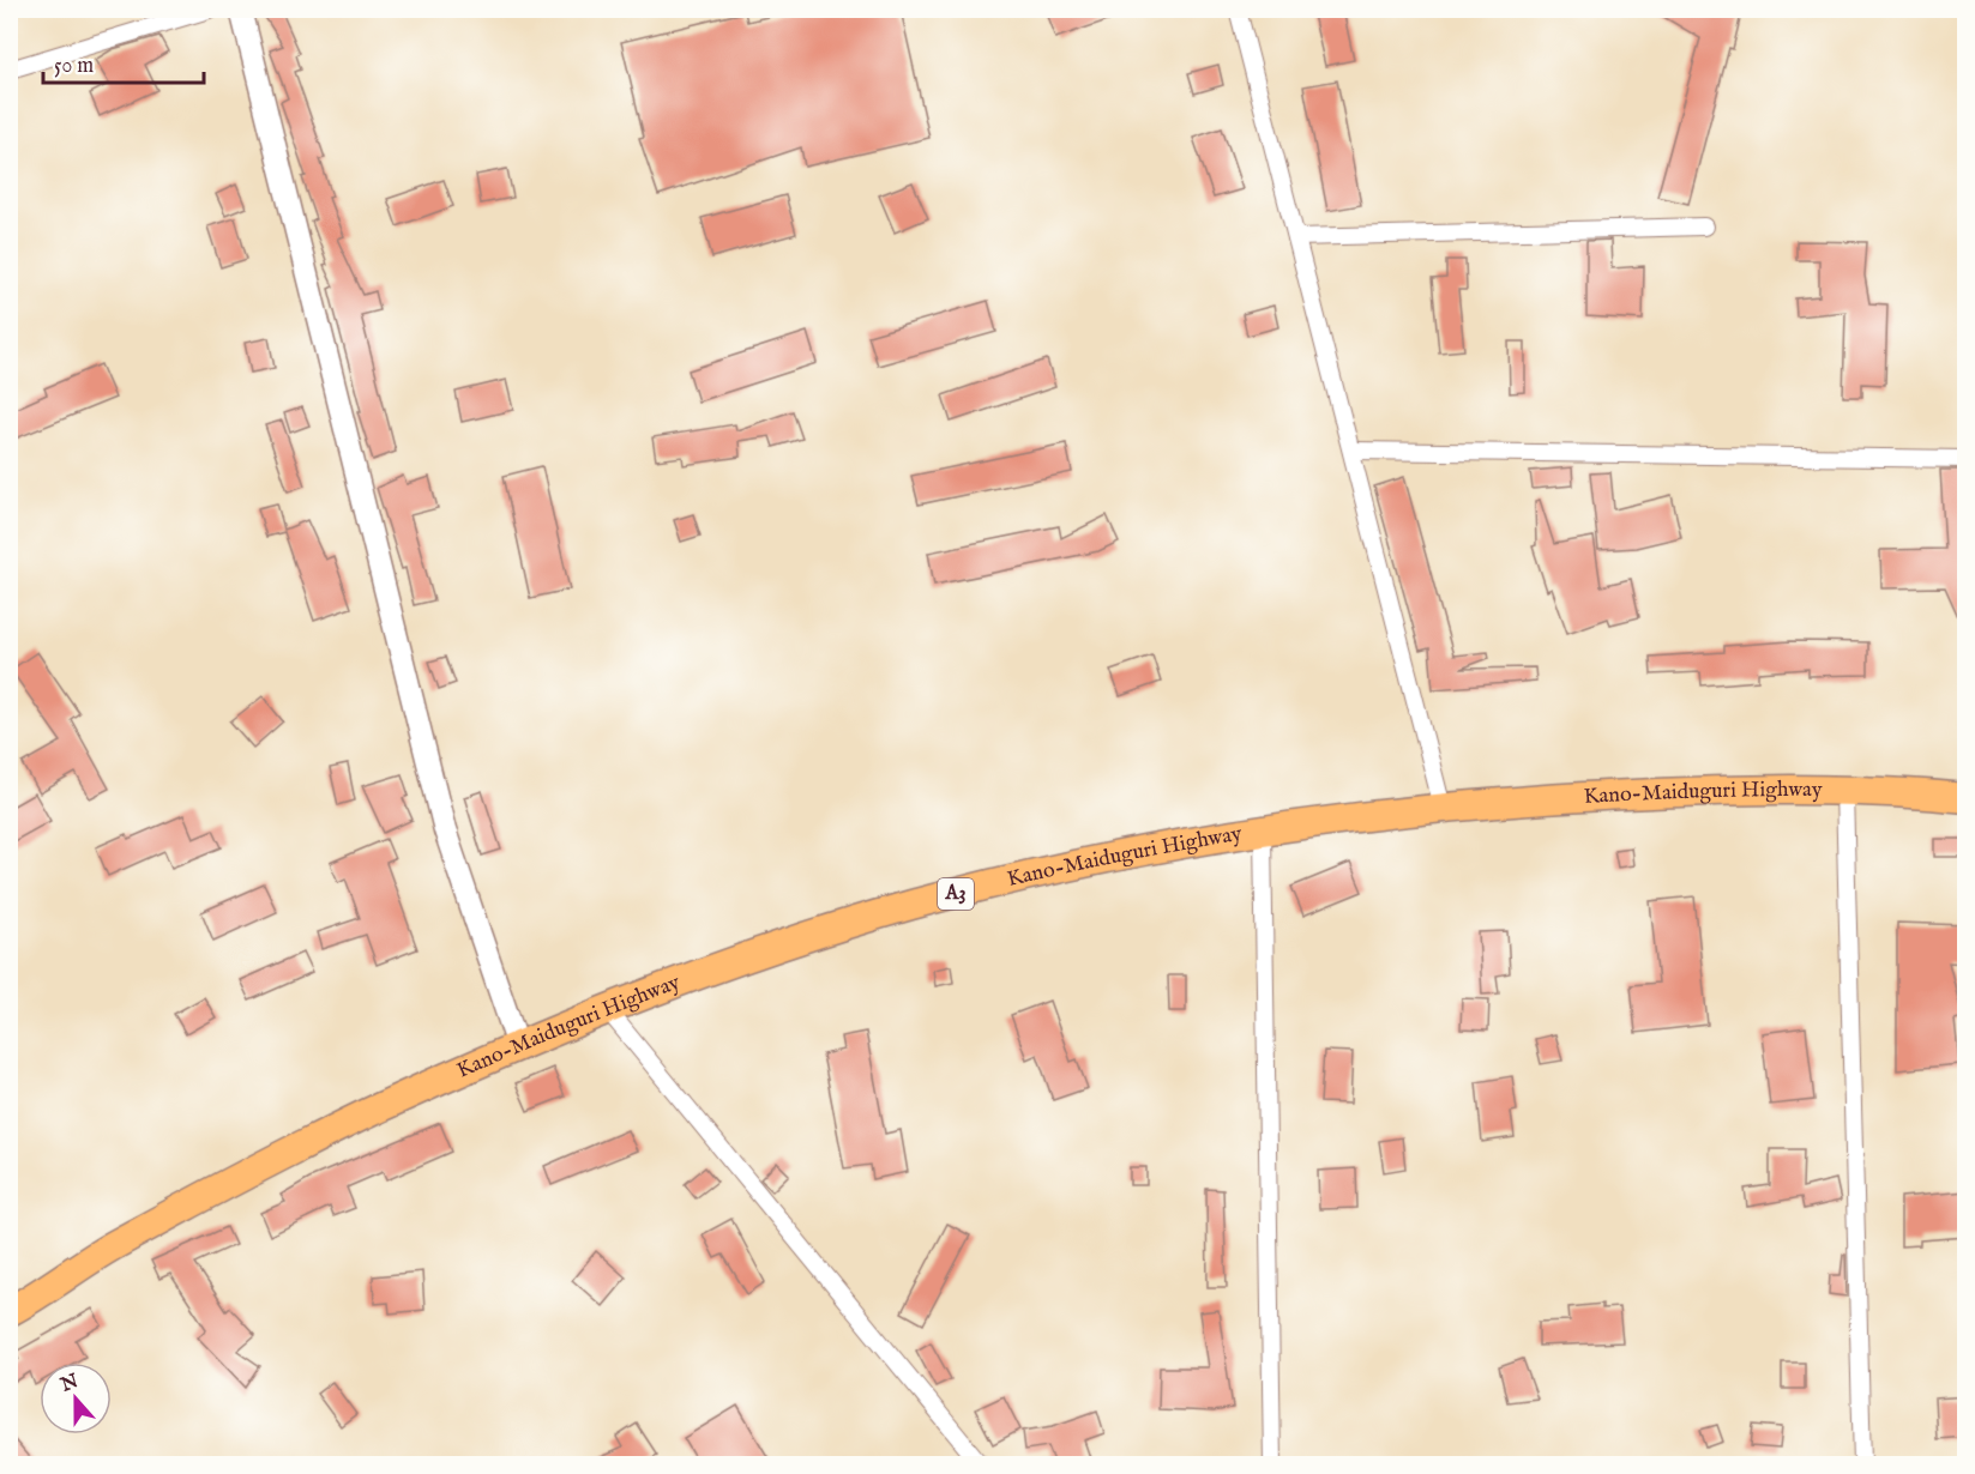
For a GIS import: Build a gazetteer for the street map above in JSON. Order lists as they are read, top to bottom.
{
  "streets": {
    "highway": ["Kano-Maiduguri Highway", "A3"]
  },
  "scale_bar": "50 m",
  "north": "top"
}
